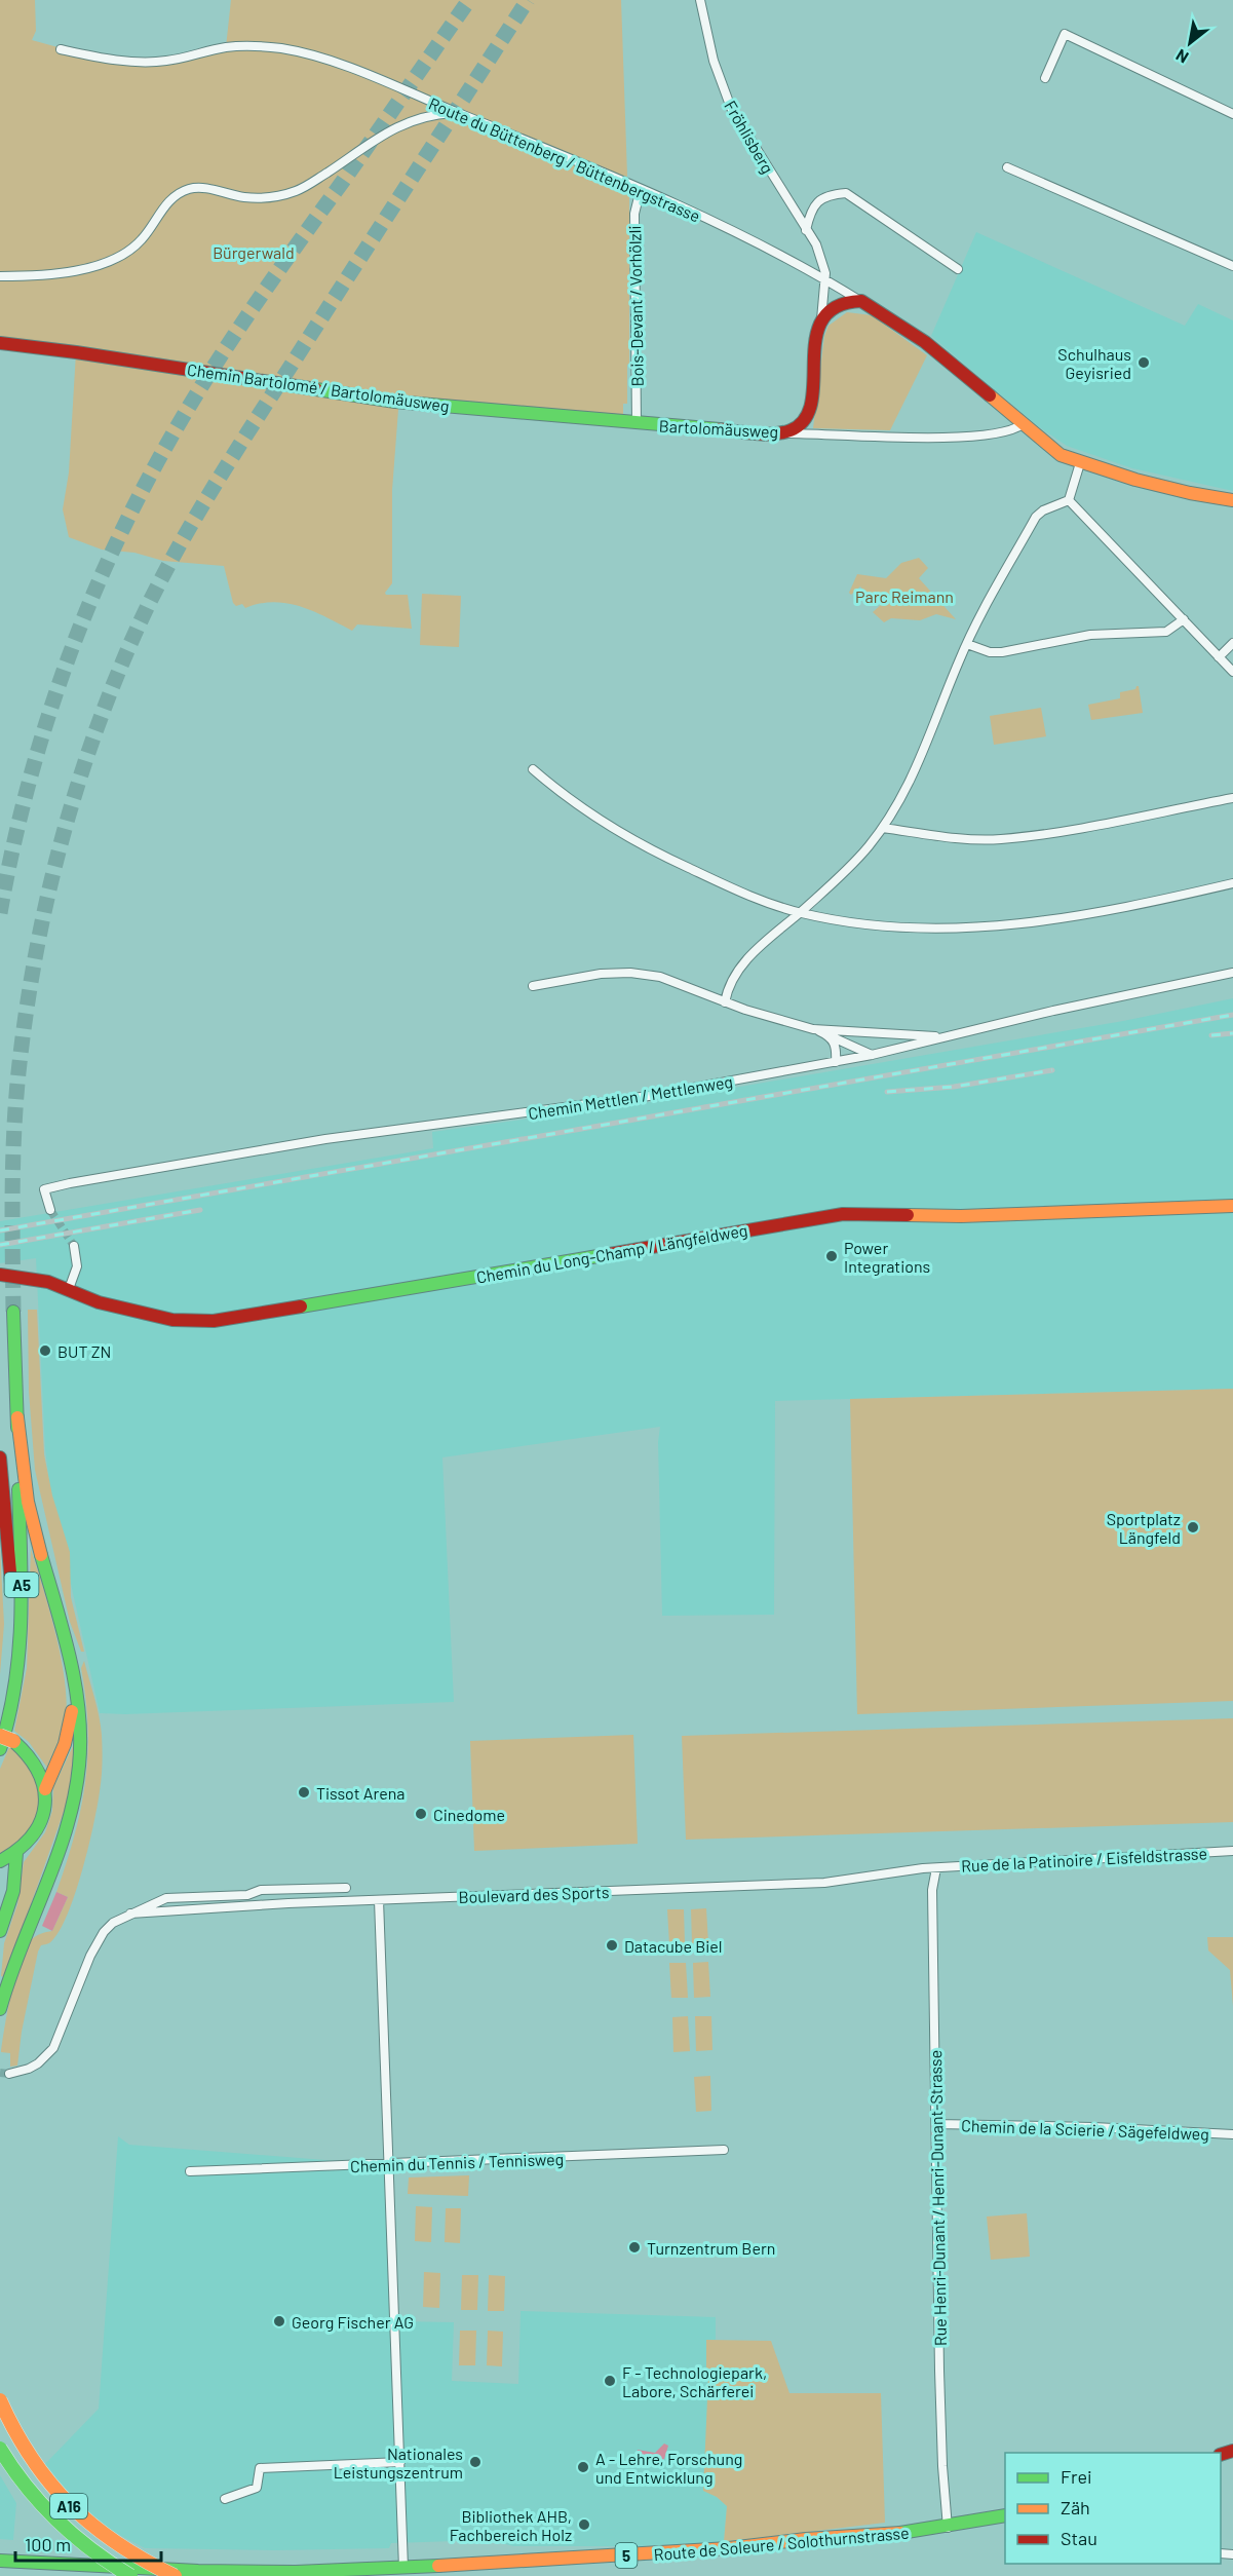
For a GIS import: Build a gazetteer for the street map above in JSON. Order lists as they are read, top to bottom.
{
  "streets": {
    "main road": [
      "Route du Büttenberg / Büttenbergstrasse",
      "Chemin Bartolomé / Bartolomäusweg",
      "Bartolomäusweg",
      "Chemin du Long-Champ / Längfeldweg",
      "A5",
      "A16",
      "Route de Soleure / Solothurnstrasse",
      "5"
    ],
    "street": [
      "Fröhlisberg",
      "Bois-Devant / Vorhölzli",
      "Chemin Mettlen / Mettlenweg",
      "Rue de la Patinoire / Eisfeldstrasse",
      "Boulevard des Sports",
      "Chemin de la Scierie / Sägefeldweg",
      "Chemin du Tennis / Tennisweg",
      "Rue Henri-Dunant / Henri-Dunant-Strasse"
    ]
  },
  "crossings": [
    ["Fröhlisberg", "Route du Büttenberg / Büttenbergstrasse"],
    ["Fröhlisberg", "Bartolomäusweg"],
    ["Route du Büttenberg / Büttenbergstrasse", "Bois-Devant / Vorhölzli"],
    ["Route du Büttenberg / Büttenbergstrasse", "Bartolomäusweg"],
    ["Bois-Devant / Vorhölzli", "Chemin Bartolomé / Bartolomäusweg"],
    ["Bois-Devant / Vorhölzli", "Bartolomäusweg"],
    ["Chemin Bartolomé / Bartolomäusweg", "Bartolomäusweg"],
    ["Rue de la Patinoire / Eisfeldstrasse", "Boulevard des Sports"],
    ["Rue de la Patinoire / Eisfeldstrasse", "Rue Henri-Dunant / Henri-Dunant-Strasse"],
    ["Boulevard des Sports", "Rue Henri-Dunant / Henri-Dunant-Strasse"],
    ["Chemin de la Scierie / Sägefeldweg", "Rue Henri-Dunant / Henri-Dunant-Strasse"],
    ["Rue Henri-Dunant / Henri-Dunant-Strasse", "Route de Soleure / Solothurnstrasse"]
  ],
  "parks": ["Bürgerwald", "Parc Reimann"],
  "places": [
    "Schulhaus Geyisried",
    "Power Integrations",
    "BUT ZN",
    "Sportplatz Längfeld",
    "Tissot Arena",
    "Cinedome",
    "Datacube Biel",
    "Turnzentrum Bern",
    "Georg Fischer AG",
    "F - Technologiepark, Labore, Schärferei",
    "Nationales Leistungszentrum",
    "A - Lehre, Forschung und Entwicklung",
    "Bibliothek AHB, Fachbereich Holz"
  ],
  "legend": ["Frei", "Zäh", "Stau"],
  "scale_bar": "100 m",
  "north": "bottom left"
}
